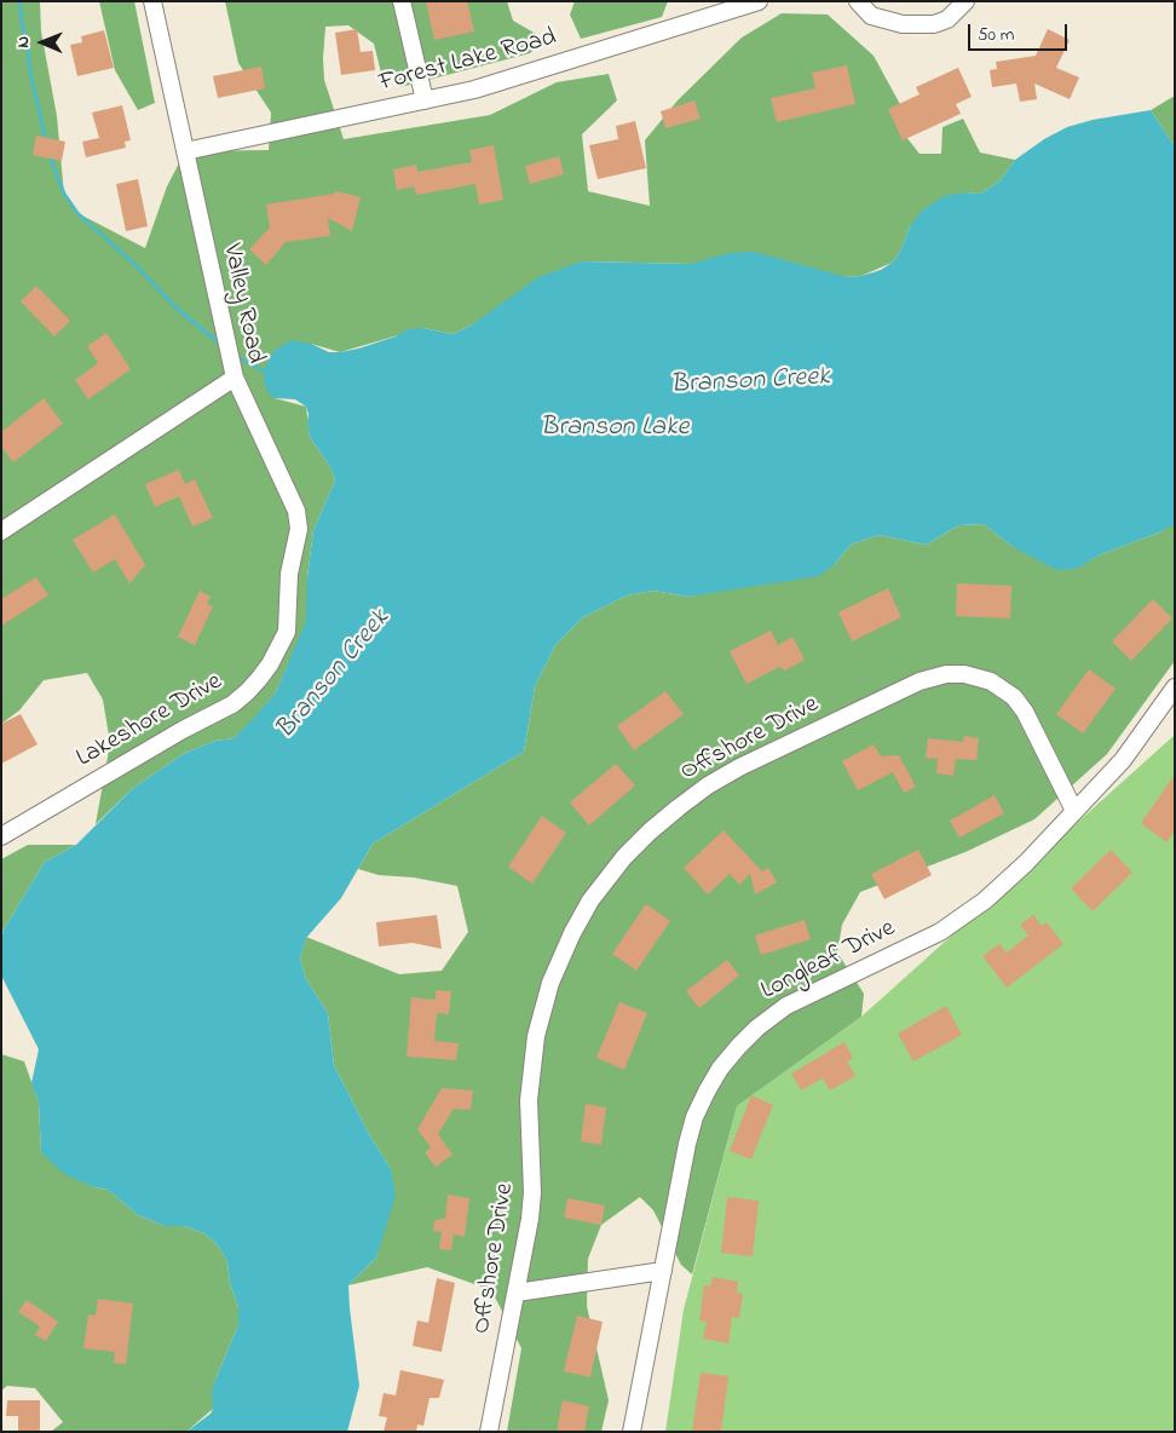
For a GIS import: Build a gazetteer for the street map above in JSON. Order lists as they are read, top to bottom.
{
  "streets": {
    "street": [
      "Forest Lake Road",
      "Valley Road",
      "Lakeshore Drive",
      "Offshore Drive",
      "Longleaf Drive"
    ]
  },
  "crossings": [
    ["Forest Lake Road", "Valley Road"],
    ["Valley Road", "Lakeshore Drive"],
    ["Offshore Drive", "Longleaf Drive"]
  ],
  "water": ["Branson Creek", "Branson Lake"],
  "scale_bar": "50 m",
  "north": "left"
}
